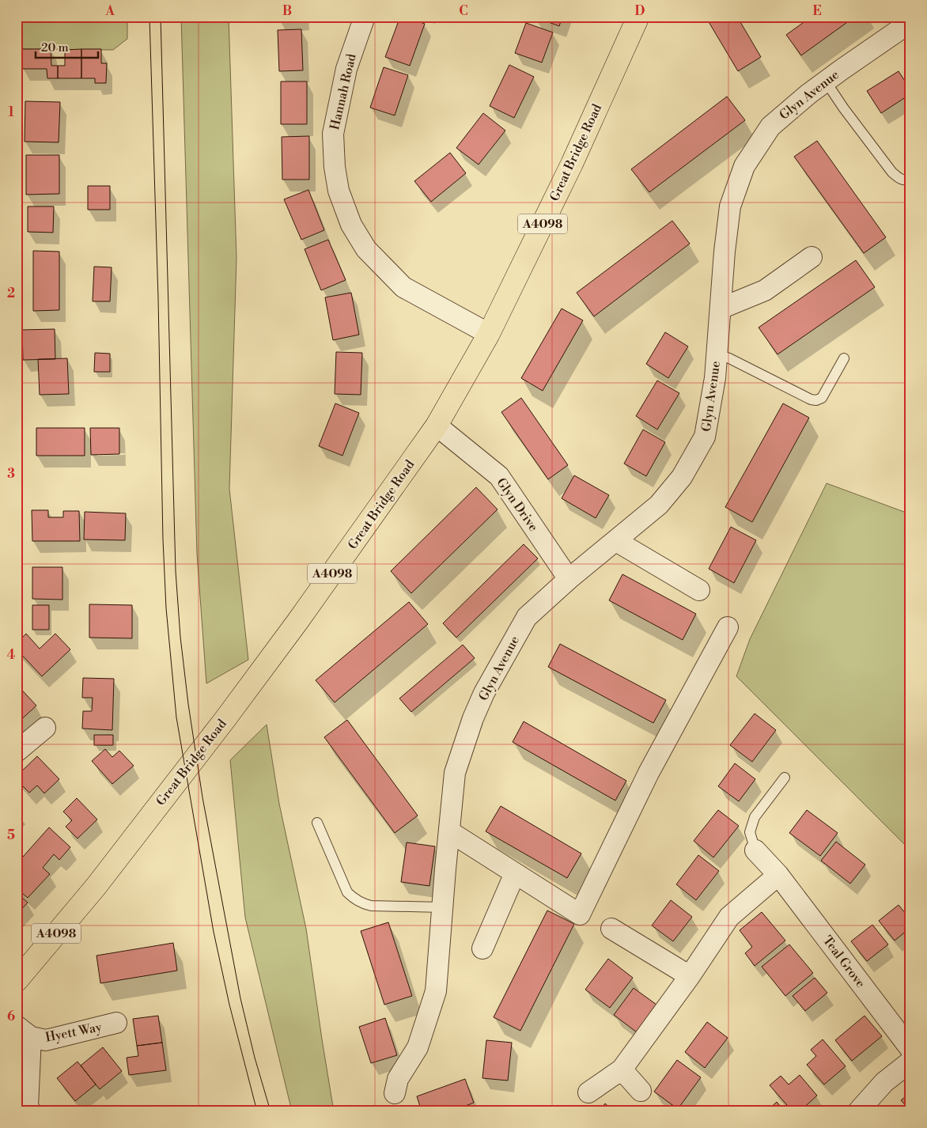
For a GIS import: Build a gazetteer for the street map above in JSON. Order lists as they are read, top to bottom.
{
  "streets": {
    "main road": ["Great Bridge Road", "A4098"],
    "street": [
      "Hannah Road",
      "Glyn Avenue",
      "Glyn Drive",
      "Teal Grove",
      "Hyett Way"
    ]
  },
  "crossings": [
    ["Hannah Road", "Great Bridge Road"],
    ["Glyn Avenue", "Glyn Drive"],
    ["Great Bridge Road", "Glyn Drive"]
  ],
  "scale_bar": "20 m",
  "grid": {
    "columns": [
      "A",
      "B",
      "C",
      "D",
      "E"
    ],
    "rows": [
      "1",
      "2",
      "3",
      "4",
      "5",
      "6"
    ]
  }
}
